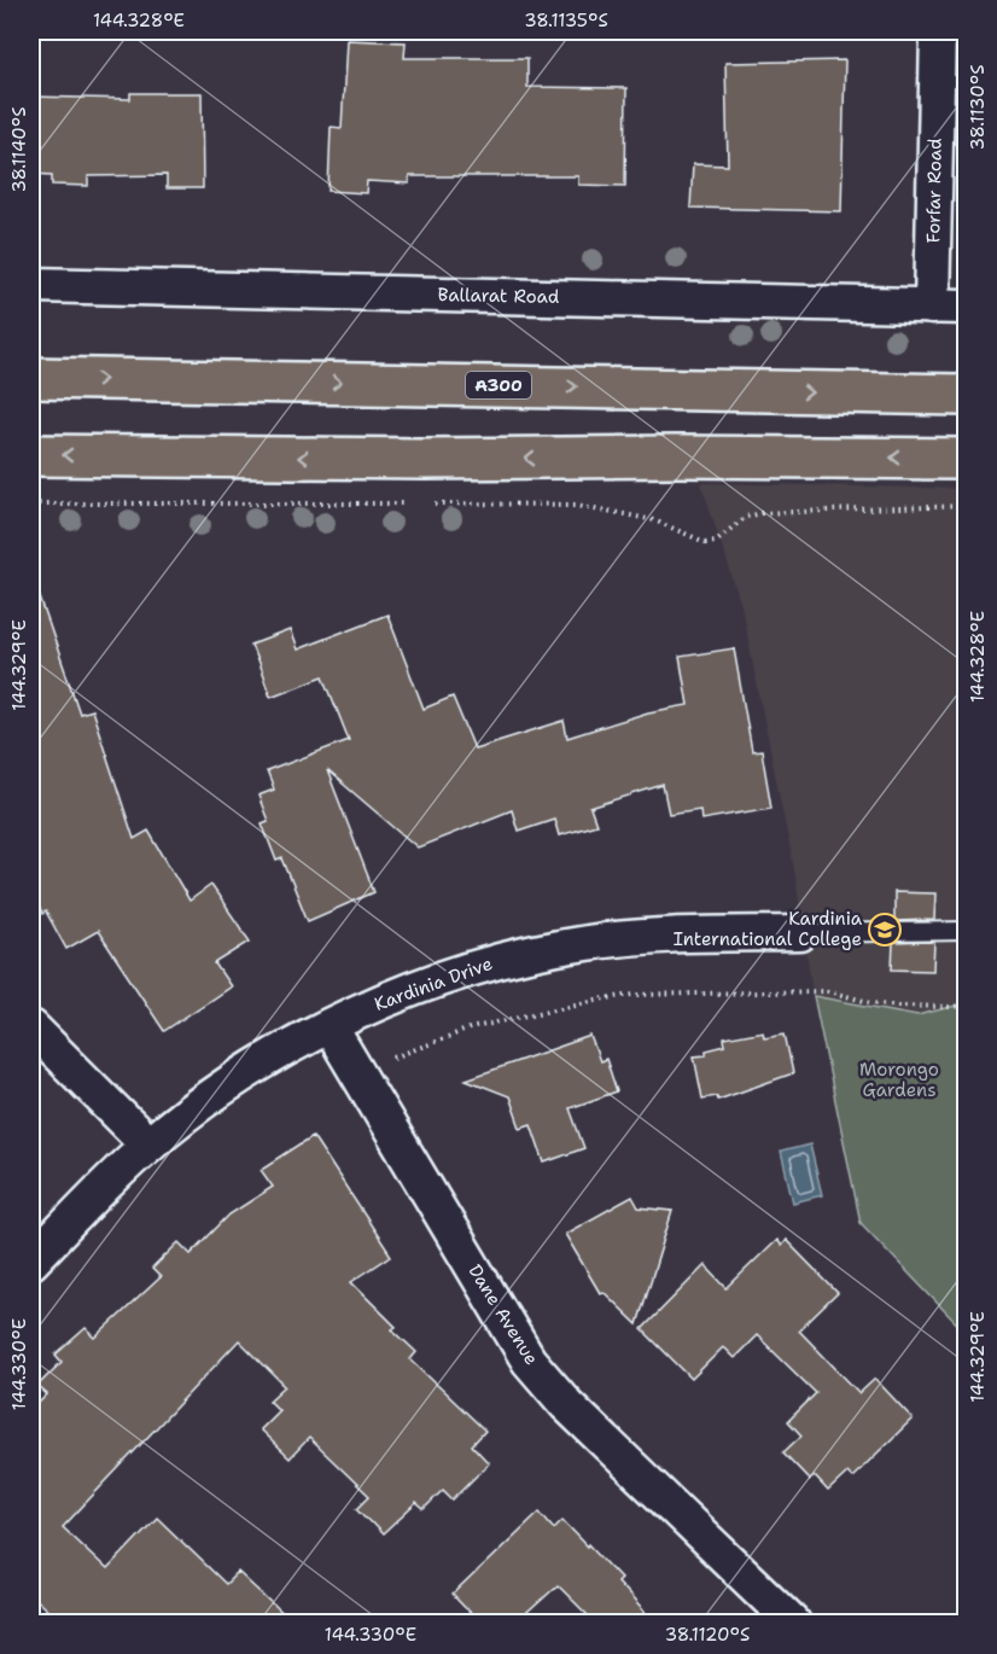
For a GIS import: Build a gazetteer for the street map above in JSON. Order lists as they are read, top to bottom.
{
  "streets": {
    "highway": ["A300"],
    "street": [
      "Forfar Road",
      "Ballarat Road",
      "Kardinia Drive",
      "Dane Avenue"
    ]
  },
  "crossings": [
    ["Forfar Road", "Ballarat Road"],
    ["Kardinia Drive", "Dane Avenue"]
  ],
  "parks": ["Morongo Gardens"],
  "places": {
    "school or university": ["Kardinia International College"]
  },
  "coordinates": [
    "144.328°E",
    "38.1135°S",
    "38.1130°S",
    "38.1140°S",
    "144.329°E",
    "144.330°E",
    "38.1120°S"
  ]
}
